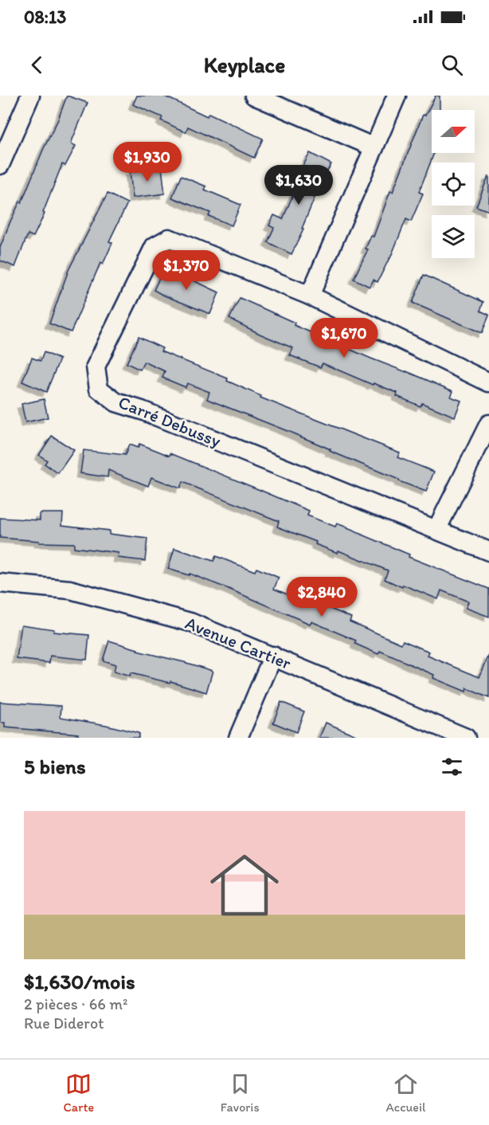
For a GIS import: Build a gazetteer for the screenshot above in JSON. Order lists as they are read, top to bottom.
{
  "streets": {
    "street": ["Carré Debussy", "Avenue Cartier"]
  },
  "north": "right",
  "page": {
    "status": "08:13",
    "header": "Keyplace",
    "price": [
      "$1,930",
      "$1,630",
      "$1,370",
      "$1,670",
      "$2,840"
    ],
    "heading": "5 biens",
    "list": [
      {
        "name": "$1,630/mois",
        "note": "2 pièces · 66 m² · Rue Diderot"
      }
    ],
    "tabs": ["Carte", "Favoris", "Accueil"]
  }
}
